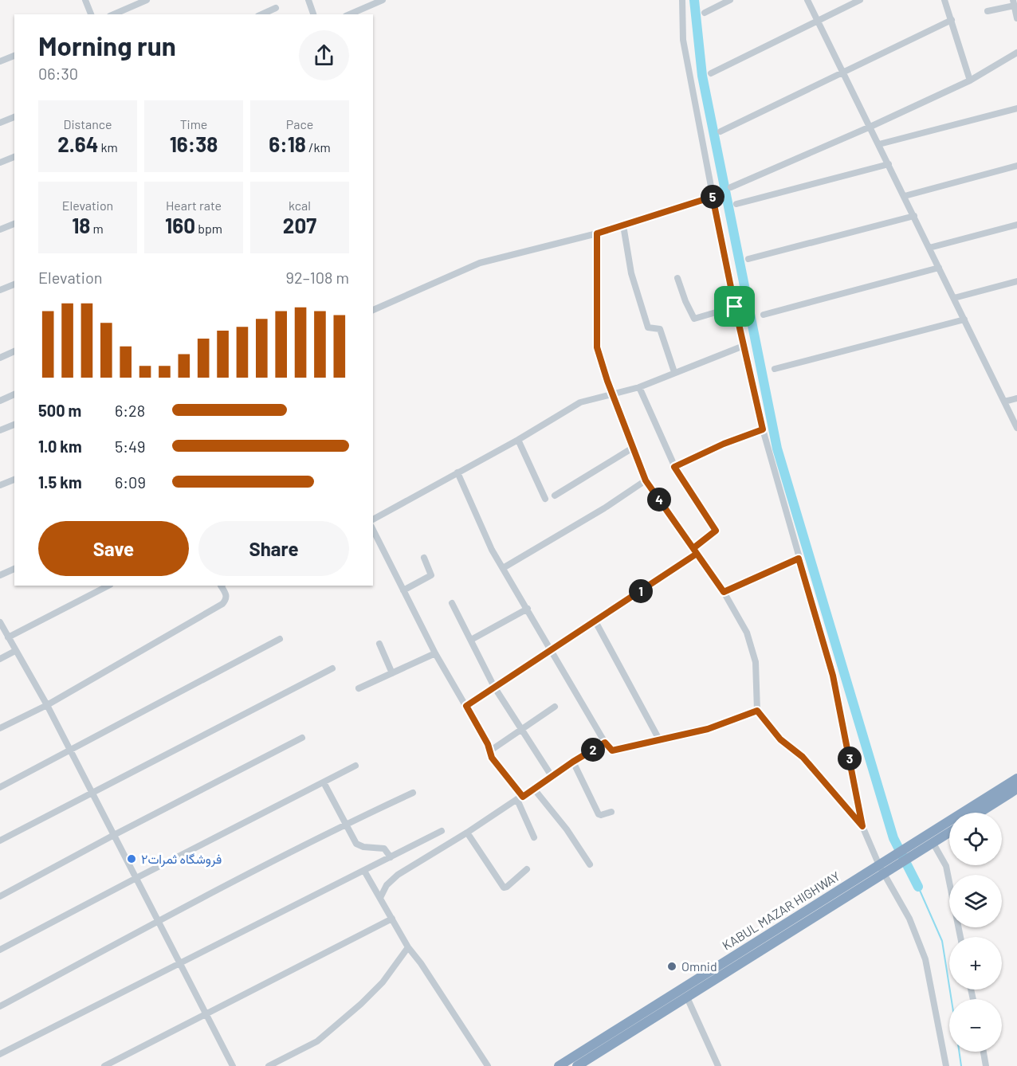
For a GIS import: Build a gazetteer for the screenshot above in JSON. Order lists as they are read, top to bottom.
{
  "streets": {
    "highway": ["KABUL MAZAR HIGHWAY"]
  },
  "places": ["فروشگاه ثمرات٢", "Omnid"],
  "page": {
    "heading": ["Morning run", "06:30"],
    "stats": [
      ["Distance", "2.64 km"],
      ["Time", "16:38"],
      ["Pace", "6:18 /km"],
      ["Elevation", "18 m"],
      ["Heart rate", "160 bpm"],
      ["kcal", "207"]
    ],
    "pins": [
      "5",
      "4",
      "1",
      "2",
      "3"
    ],
    "chart": ["Elevation", "92–108 m"],
    "list": [
      {
        "name": "500 m",
        "note": "6:28"
      },
      {
        "name": "1.0 km",
        "note": "5:49"
      },
      {
        "name": "1.5 km",
        "note": "6:09"
      }
    ],
    "buttons": ["Save", "Share"],
    "map_buttons": ["+", "−"]
  }
}
